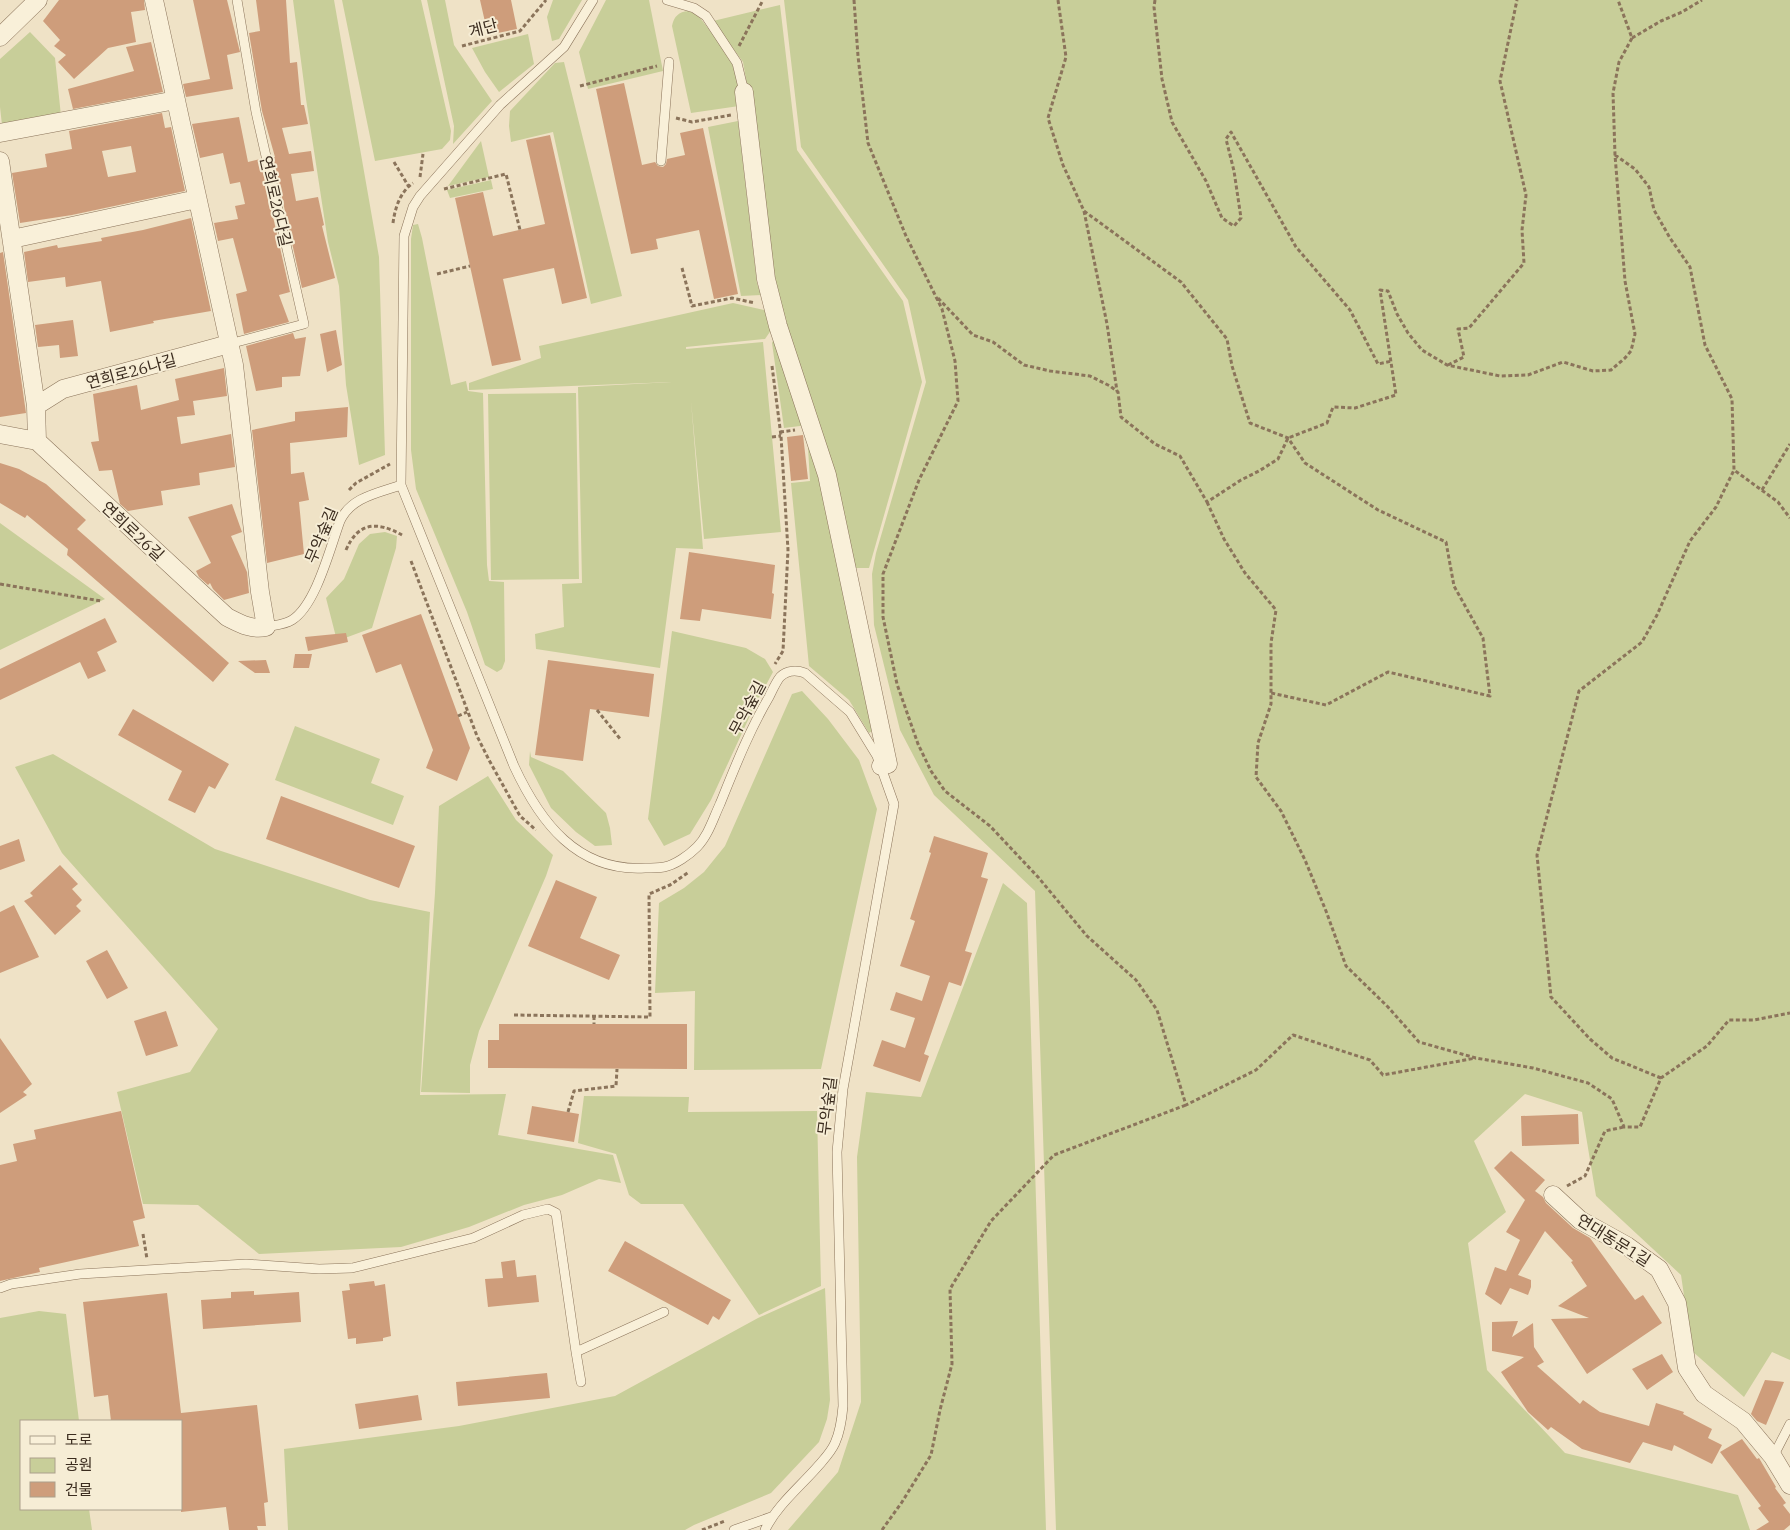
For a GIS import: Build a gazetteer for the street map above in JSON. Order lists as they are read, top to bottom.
{
  "streets": {
    "street": ["연희로26나길", "연희로26길", "연대동문1길"],
    "lane": ["연희로26다길", "무악숲길"],
    "path": ["계단"]
  },
  "crossings": [
    ["연희로26다길", "연희로26나길"],
    ["연희로26길", "무악숲길"]
  ],
  "legend": ["도로", "공원", "건물"]
}
